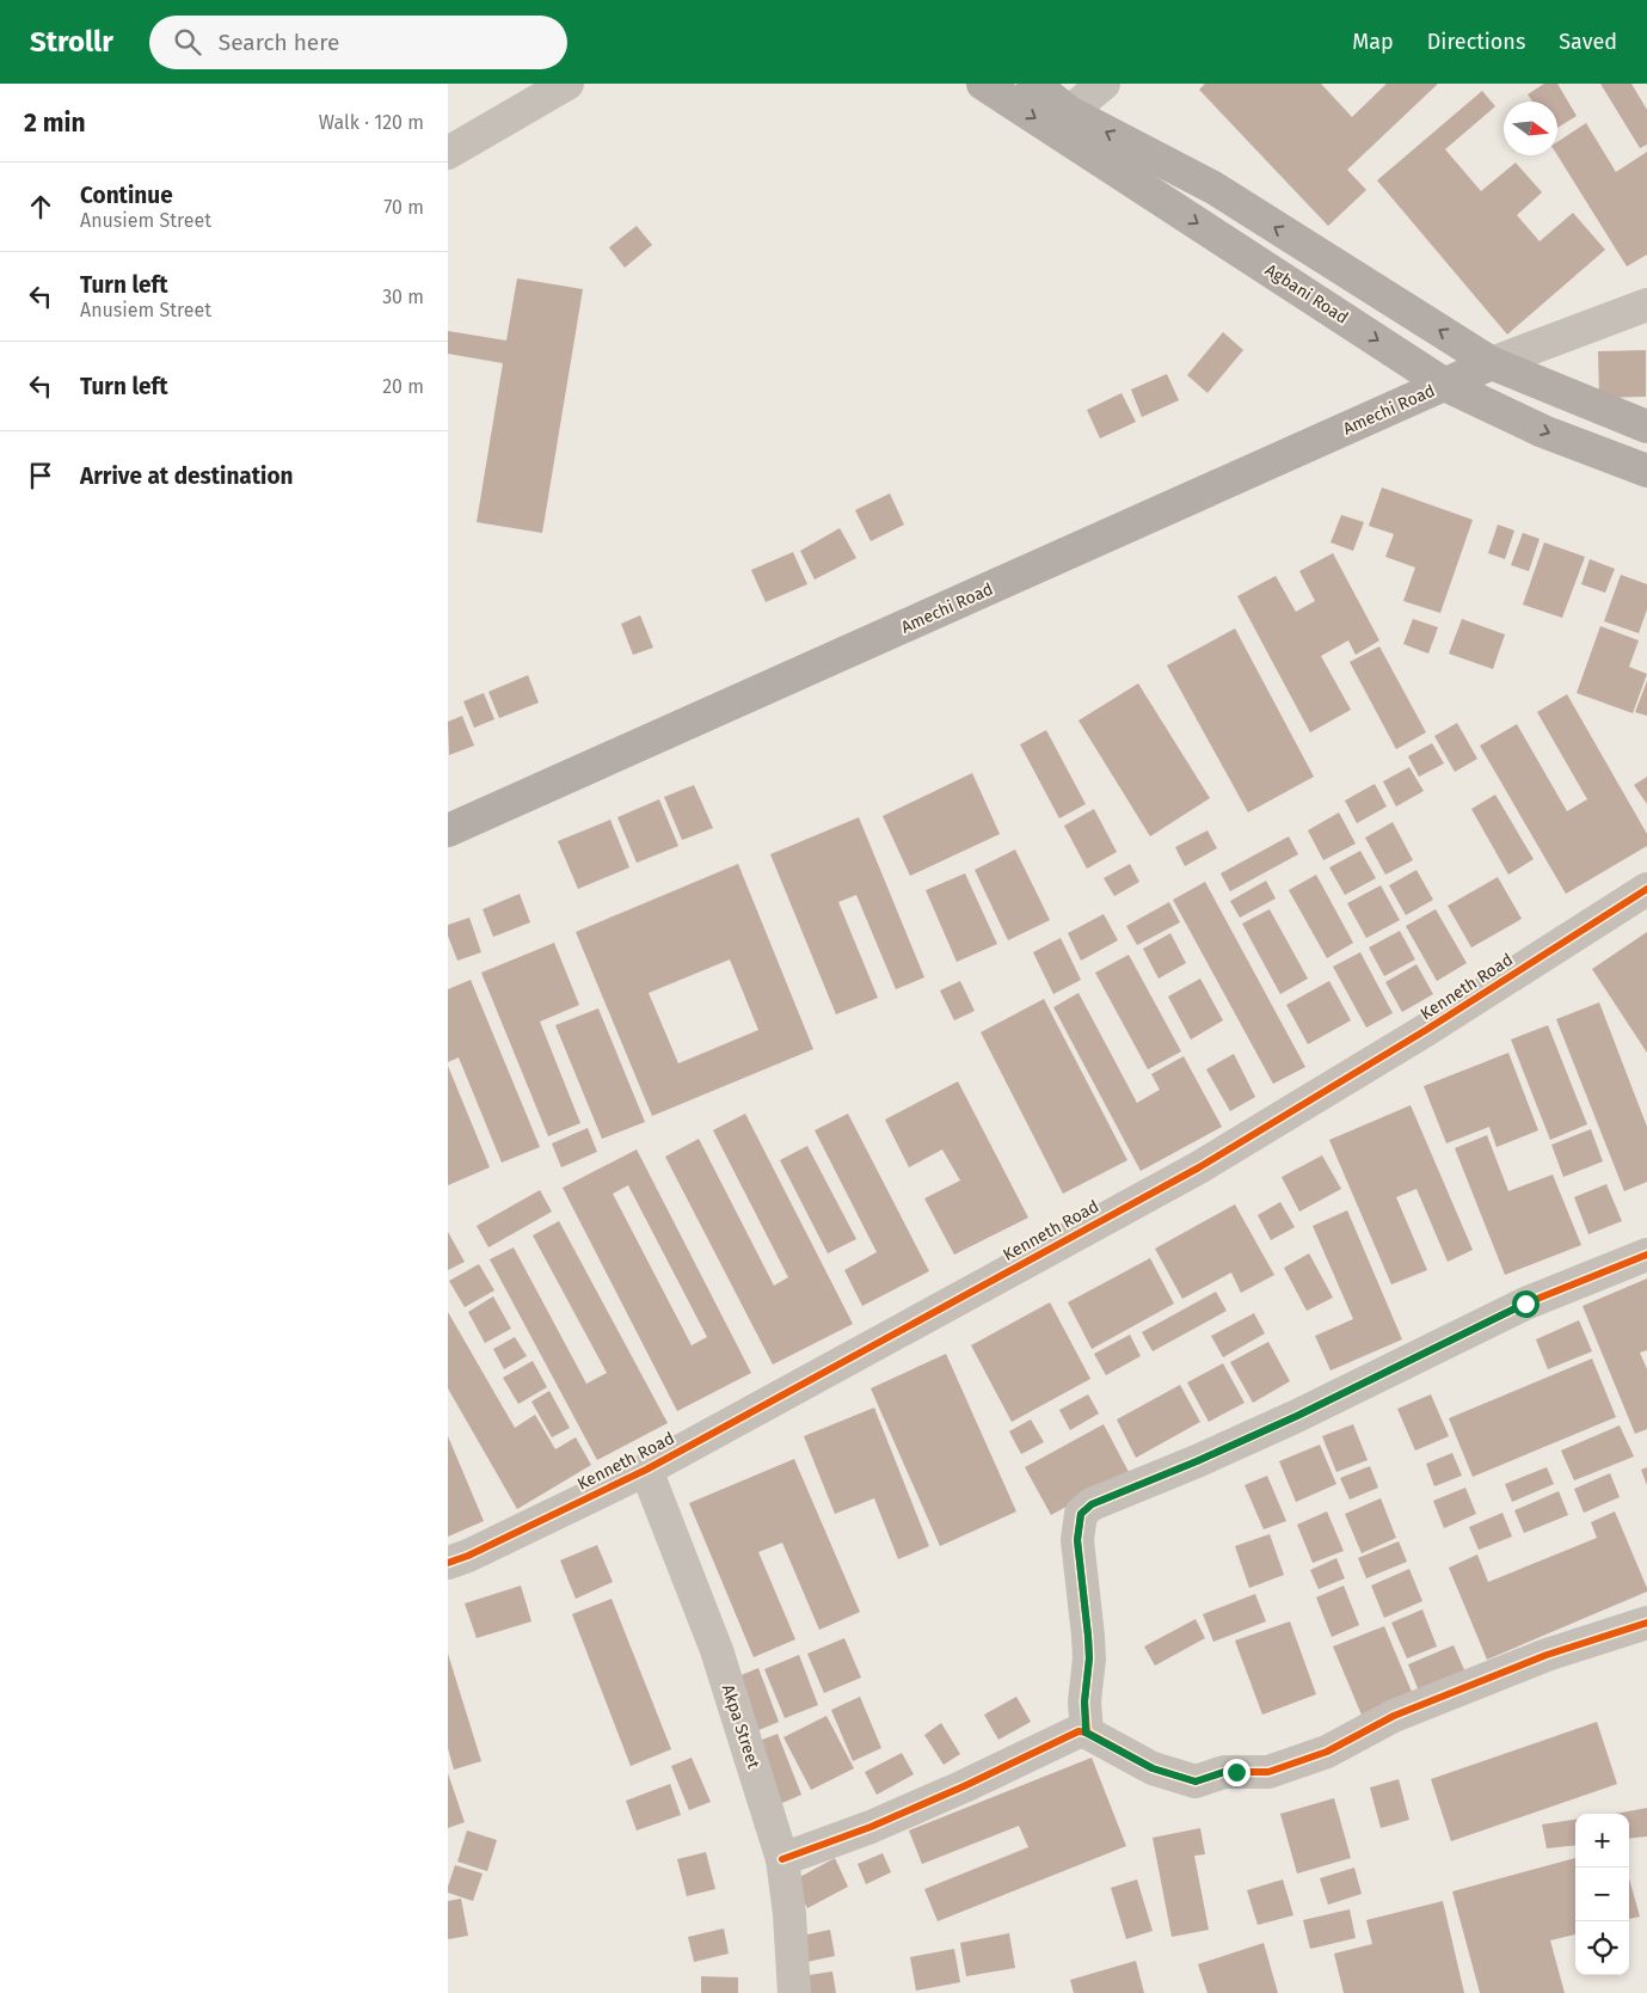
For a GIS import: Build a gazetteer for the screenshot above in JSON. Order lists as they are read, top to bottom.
{
  "streets": {
    "main road": ["Agbani Road", "Amechi Road"],
    "street": ["Kenneth Road", "Akpa Street"]
  },
  "crossings": [
    ["Agbani Road", "Amechi Road"],
    ["Kenneth Road", "Akpa Street"]
  ],
  "north": "right",
  "page": {
    "header": "Strollr",
    "search": "Search here",
    "nav": ["Map", "Directions", "Saved"],
    "heading": ["2 min", "Walk · 120 m"],
    "list": [
      ["Continue", "Anusiem Street", "70 m"],
      ["Turn left", "Anusiem Street", "30 m"],
      ["Turn left", "20 m"],
      "Arrive at destination"
    ],
    "map_buttons": ["+", "−"]
  }
}
